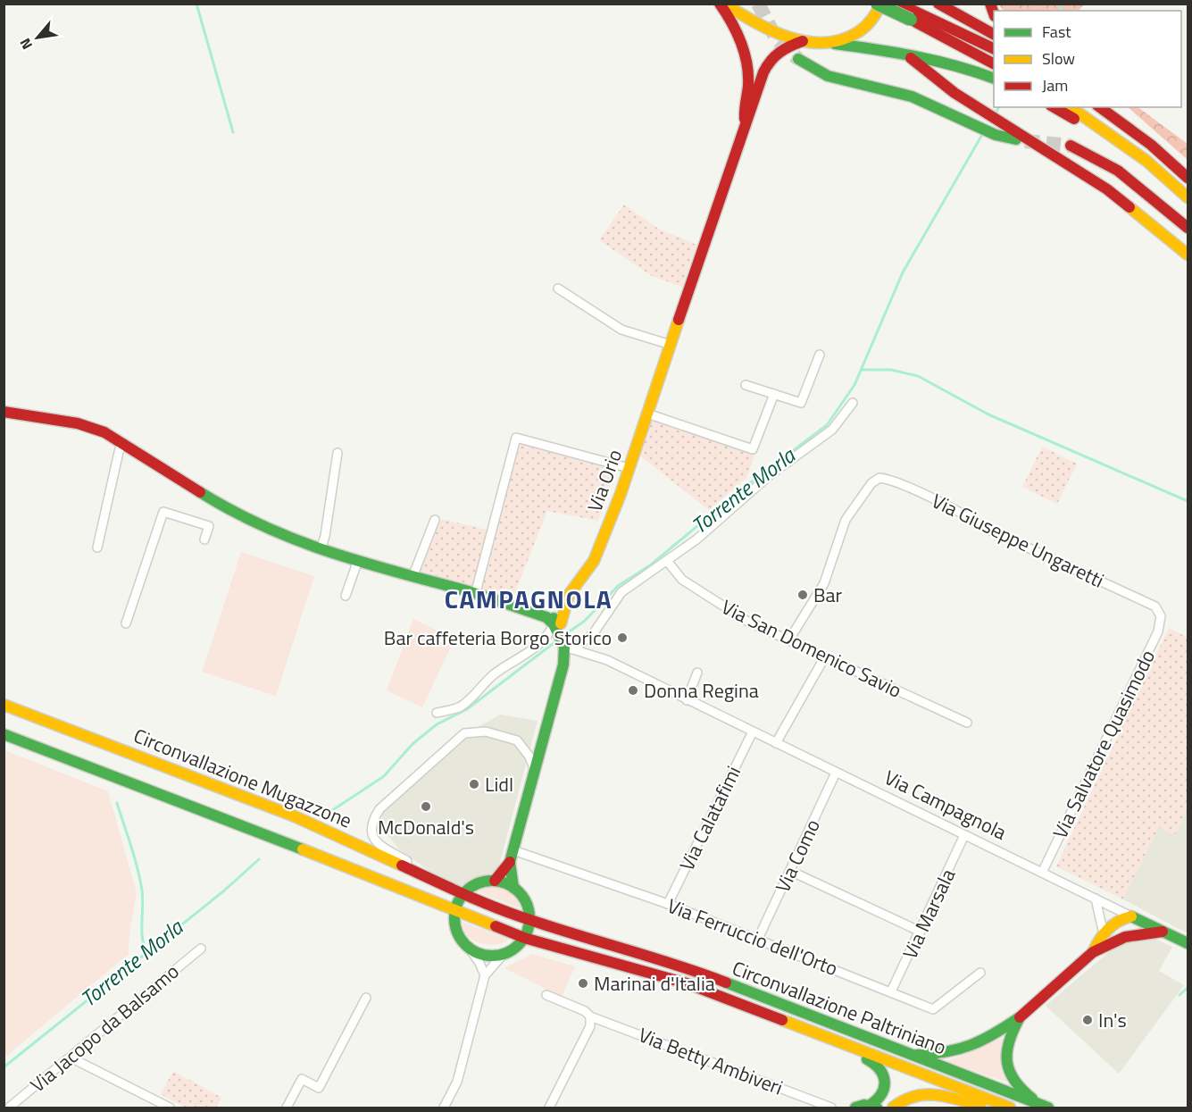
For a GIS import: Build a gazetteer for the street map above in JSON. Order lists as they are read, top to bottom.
{
  "streets": {
    "main road": [
      "Via Orio",
      "Circonvallazione Mugazzone",
      "Via Campagnola",
      "Circonvallazione Paltriniano"
    ],
    "street": [
      "Via Giuseppe Ungaretti",
      "Via San Domenico Savio",
      "Via Salvatore Quasimodo",
      "Via Calatafimi",
      "Via Como",
      "Via Marsala",
      "Via Ferruccio dell'Orto",
      "Via Jacopo da Balsamo",
      "Via Betty Ambiveri"
    ]
  },
  "crossings": [
    ["Via Giuseppe Ungaretti", "Via San Domenico Savio"],
    ["Via Giuseppe Ungaretti", "Via Salvatore Quasimodo"],
    ["Via Salvatore Quasimodo", "Via Campagnola"],
    ["Circonvallazione Mugazzone", "Via Ferruccio dell'Orto"],
    ["Circonvallazione Mugazzone", "Circonvallazione Paltriniano"],
    ["Via Campagnola", "Via Calatafimi"],
    ["Via Campagnola", "Via Como"],
    ["Via Campagnola", "Via Marsala"],
    ["Via Calatafimi", "Via Ferruccio dell'Orto"],
    ["Via Como", "Via Ferruccio dell'Orto"],
    ["Via Marsala", "Via Ferruccio dell'Orto"],
    ["Via Ferruccio dell'Orto", "Circonvallazione Paltriniano"]
  ],
  "districts": ["CAMPAGNOLA"],
  "water": ["Torrente Morla"],
  "places": [
    "Bar",
    "Bar caffeteria Borgo Storico",
    "Donna Regina",
    "Lidl",
    "McDonald's",
    "Marinai d'Italia",
    "In's"
  ],
  "legend": ["Fast", "Slow", "Jam"],
  "north": "bottom left"
}
